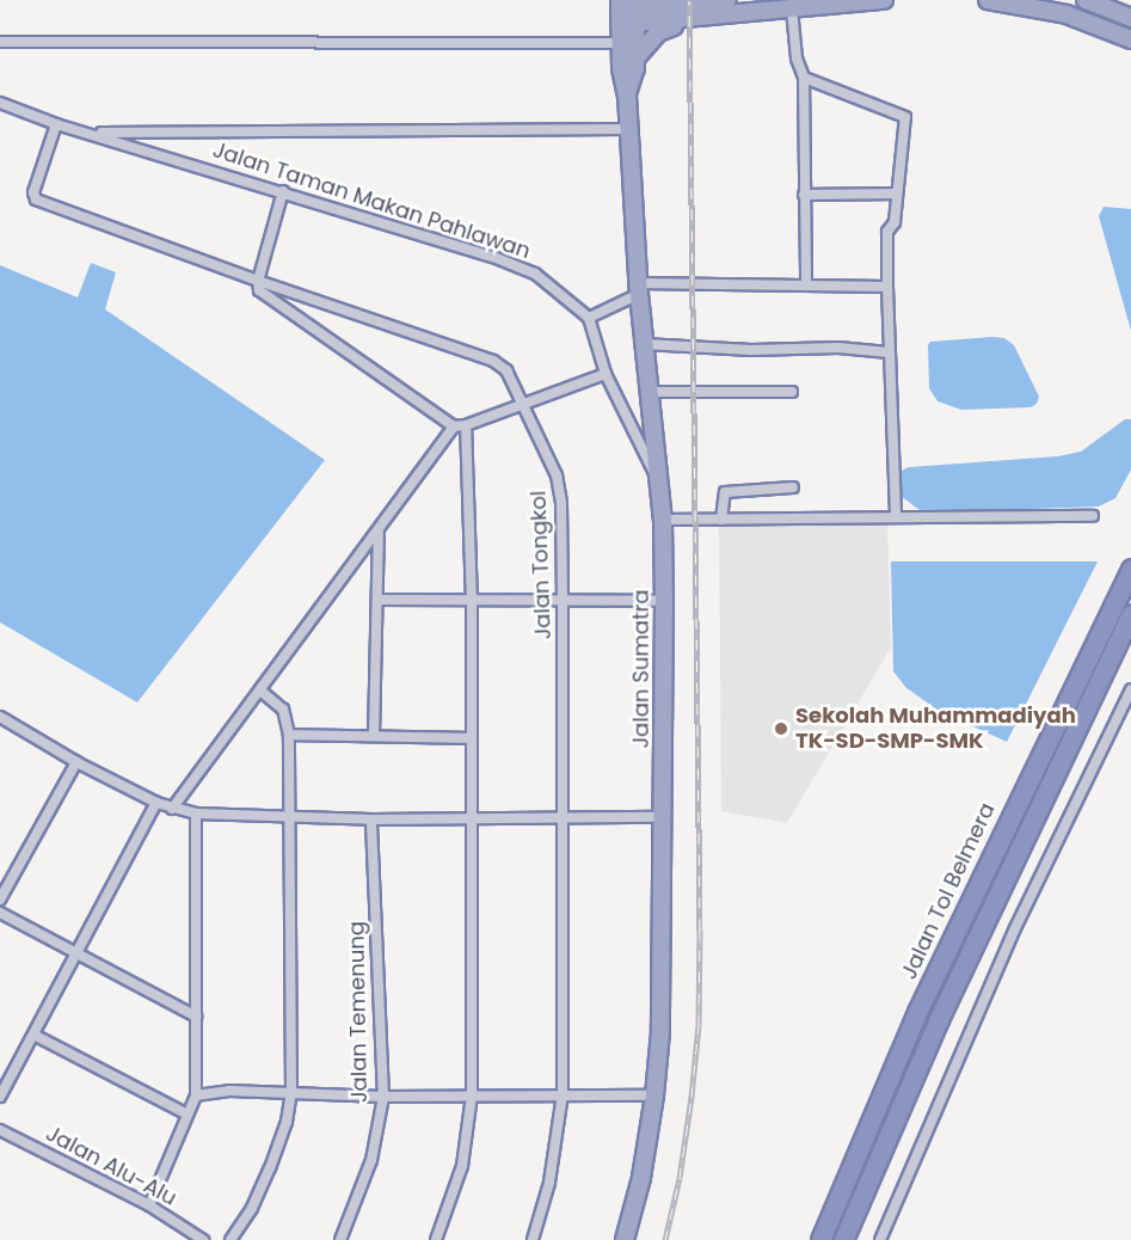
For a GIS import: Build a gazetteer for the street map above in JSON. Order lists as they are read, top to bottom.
{
  "streets": {
    "highway": ["Jalan Sumatra", "Jalan Tol Belmera"],
    "street": [
      "Jalan Taman Makan Pahlawan",
      "Jalan Tongkol",
      "Jalan Temenung",
      "Jalan Alu-Alu"
    ]
  },
  "crossings": [
    ["Jalan Taman Makan Pahlawan", "Jalan Tongkol"]
  ],
  "places": ["Sekolah Muhammadiyah TK-SD-SMP-SMK"]
}
